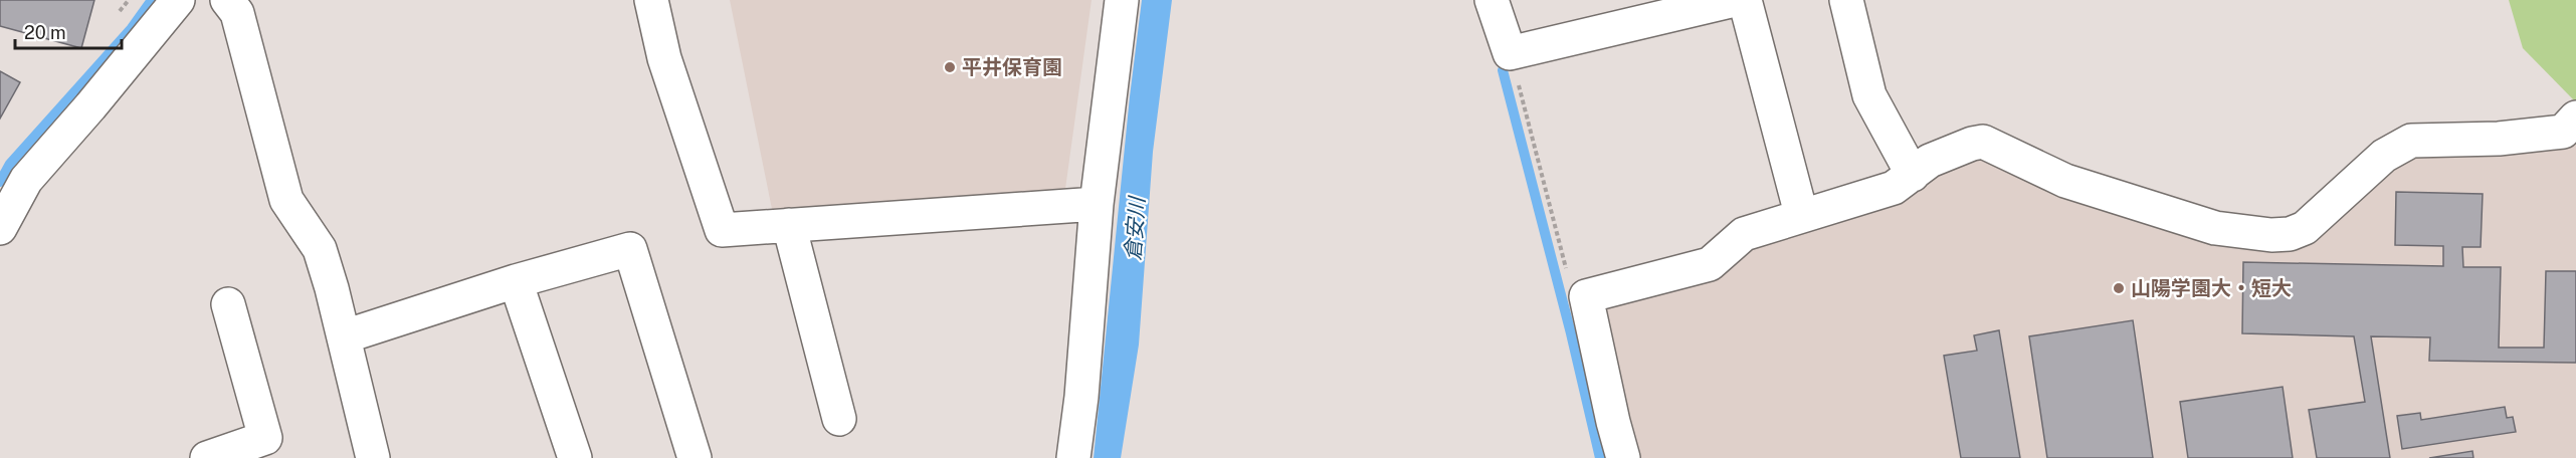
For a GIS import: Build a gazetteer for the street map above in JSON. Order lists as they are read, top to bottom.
{
  "water": ["倉安川"],
  "places": ["平井保育園", "山陽学園大・短大"],
  "scale_bar": "20 m"
}
